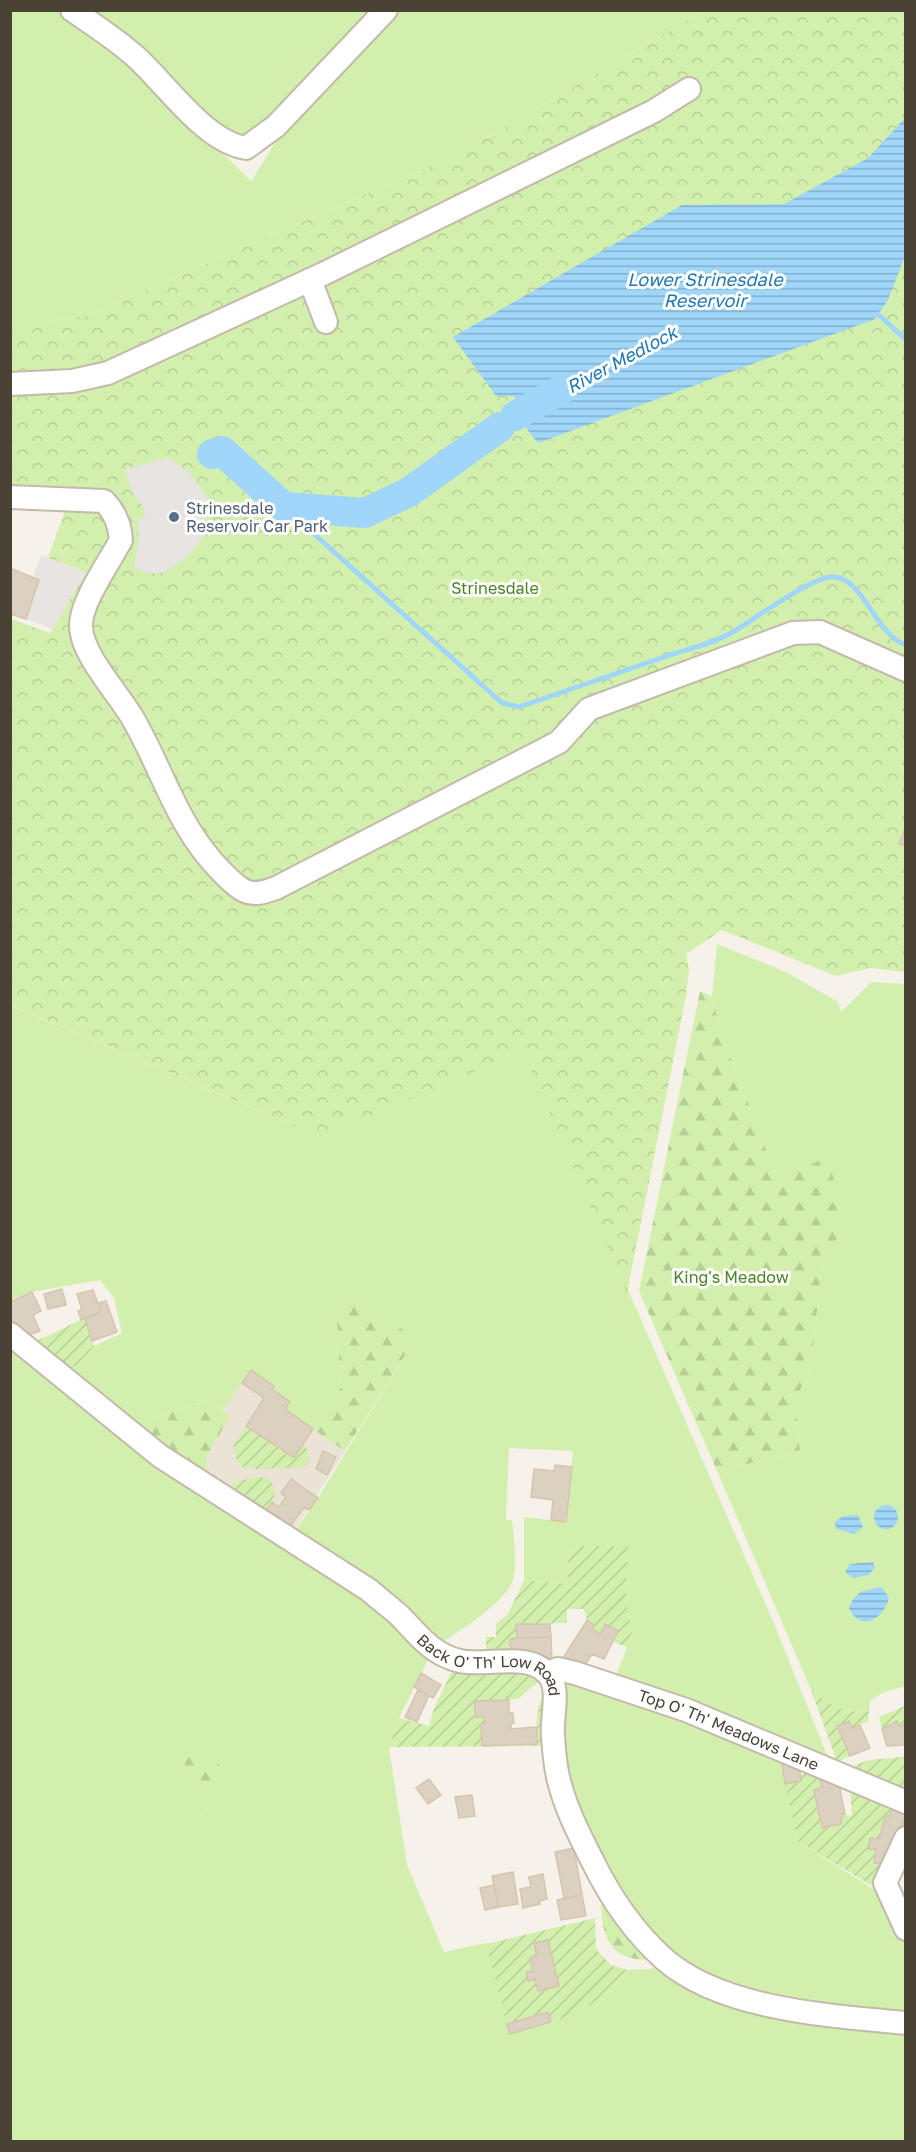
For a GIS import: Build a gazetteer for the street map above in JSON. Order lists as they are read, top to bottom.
{
  "streets": {
    "street": ["Back O' Th' Low Road", "Top O' Th' Meadows Lane"]
  },
  "crossings": [
    ["Back O' Th' Low Road", "Top O' Th' Meadows Lane"]
  ],
  "water": ["Lower Strinesdale Reservoir", "River Medlock"],
  "parks": ["Strinesdale", "King's Meadow"],
  "places": ["Strinesdale Reservoir Car Park"]
}
